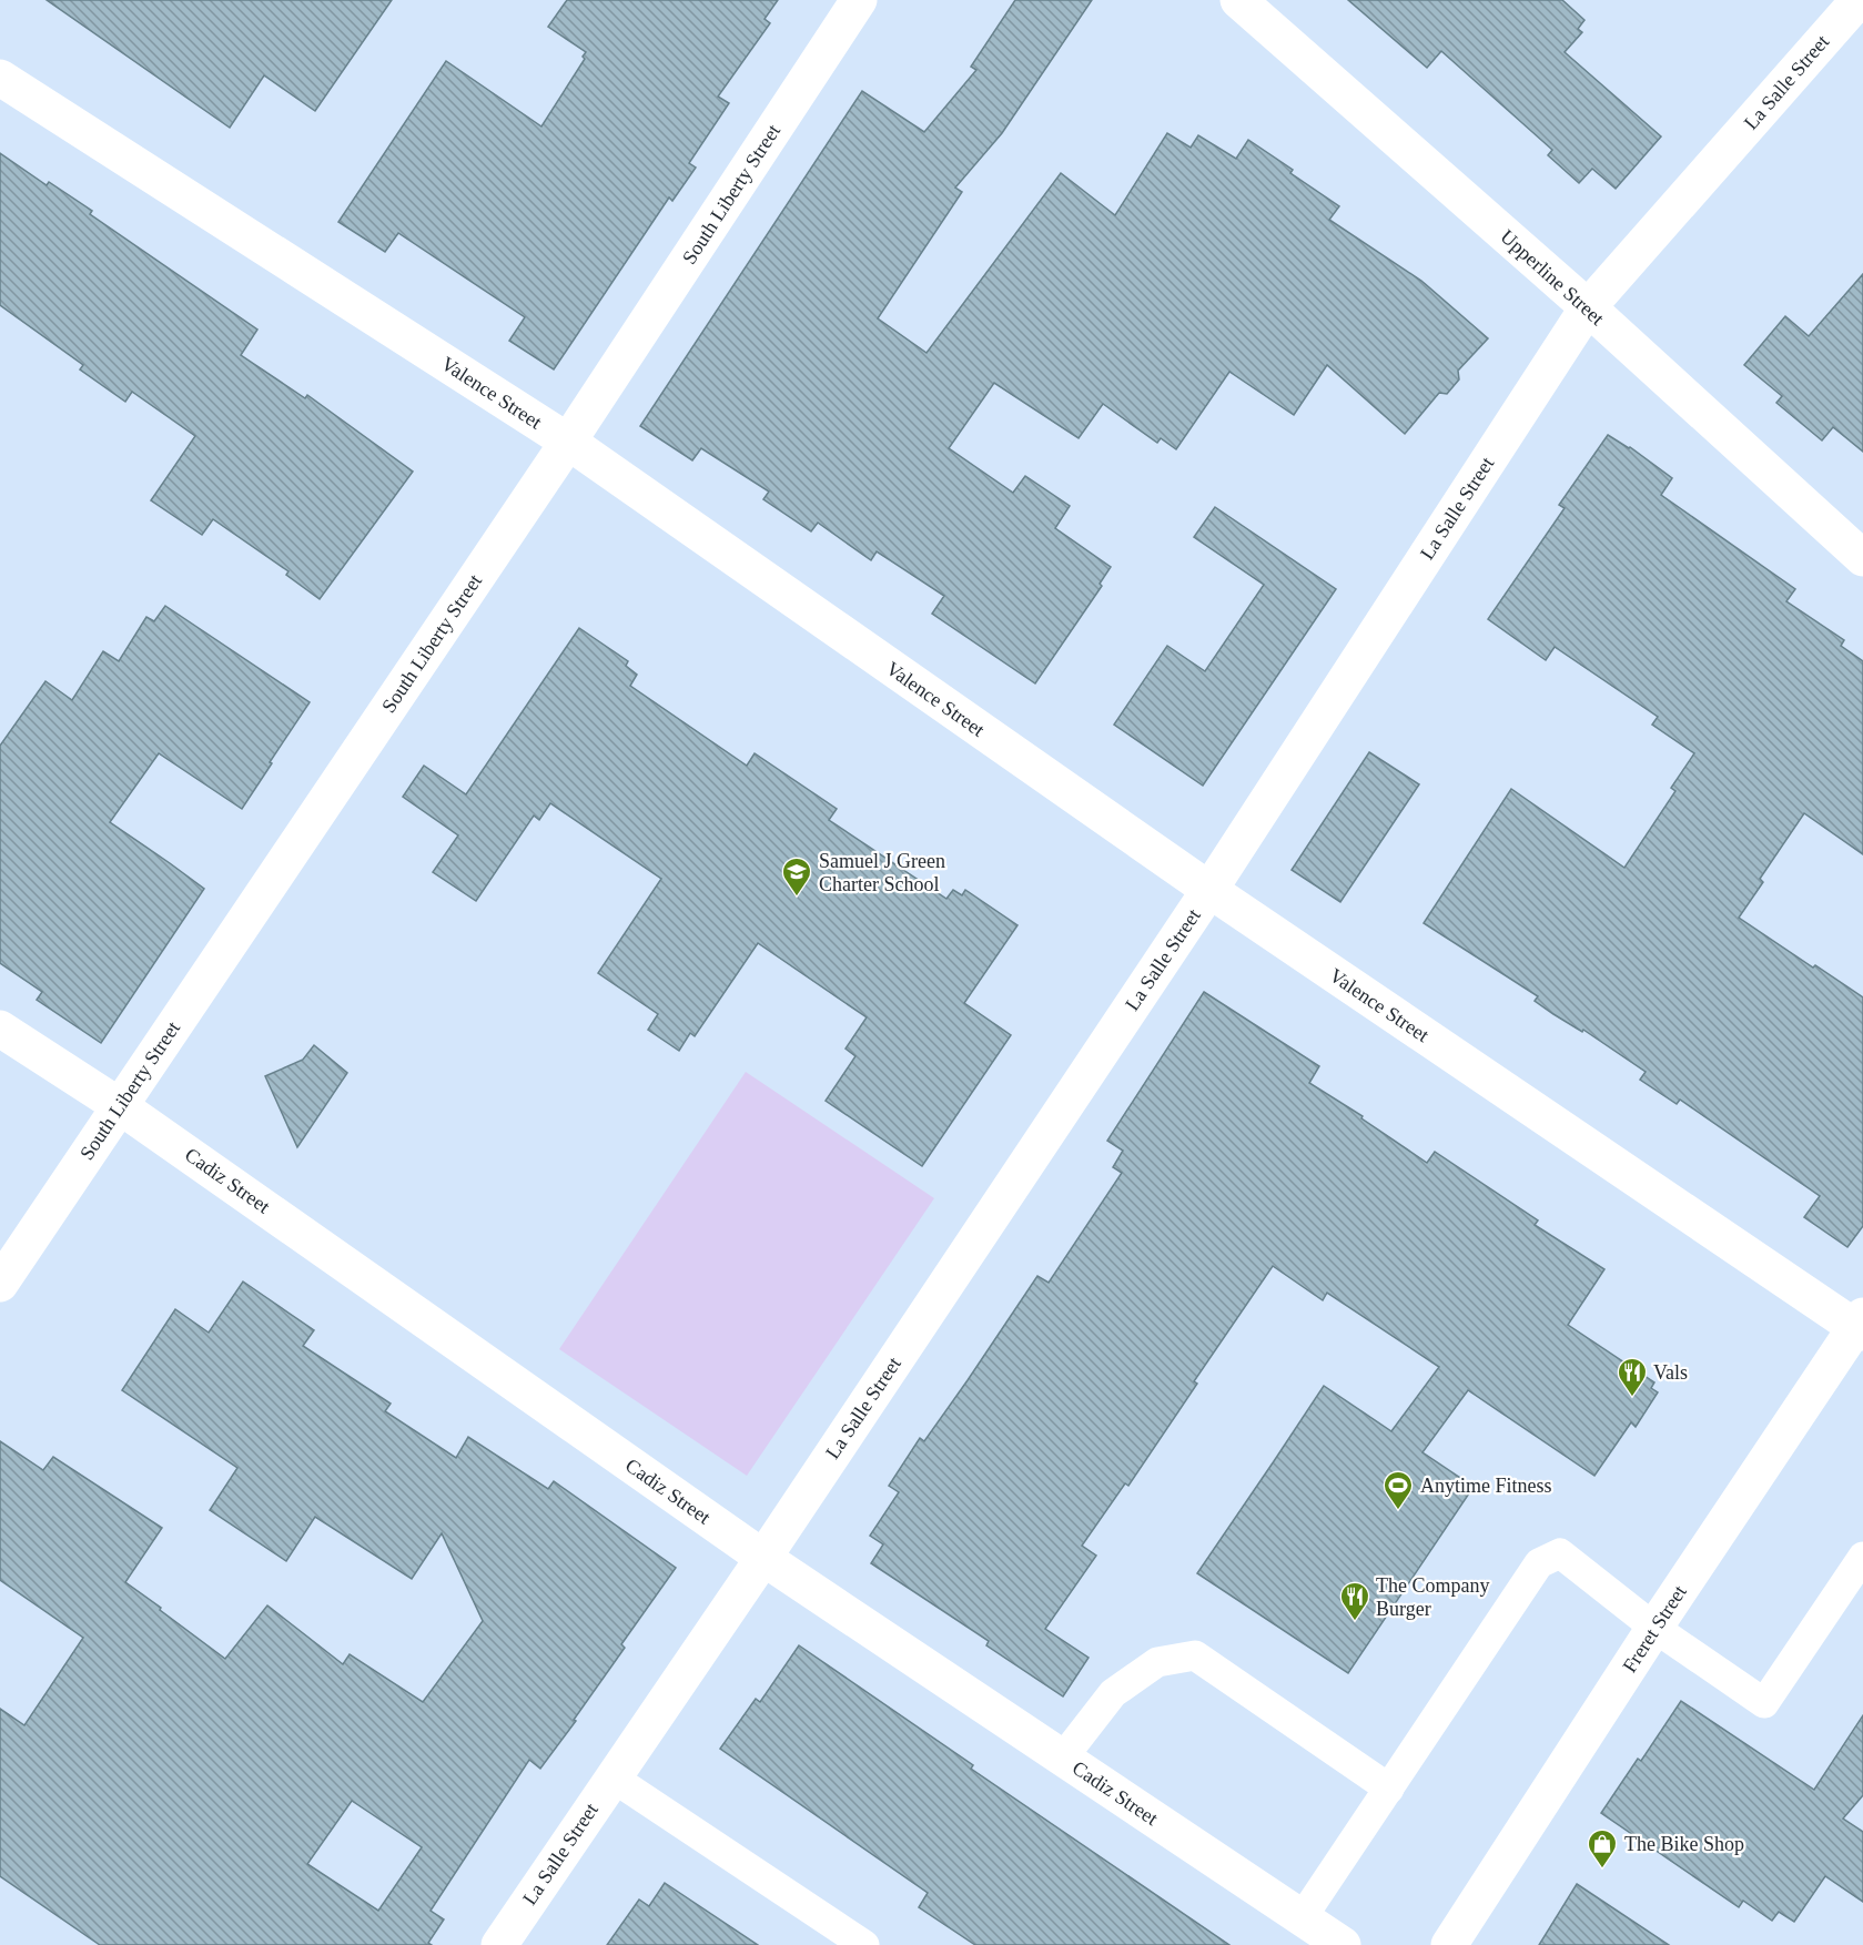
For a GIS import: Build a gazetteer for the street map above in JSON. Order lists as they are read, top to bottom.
{
  "streets": {
    "street": [
      "La Salle Street",
      "South Liberty Street",
      "Upperline Street",
      "Valence Street",
      "Cadiz Street",
      "Freret Street"
    ]
  },
  "crossings": [
    ["La Salle Street", "Upperline Street"],
    ["La Salle Street", "Valence Street"],
    ["La Salle Street", "Cadiz Street"],
    ["South Liberty Street", "Valence Street"],
    ["South Liberty Street", "Cadiz Street"],
    ["Valence Street", "Freret Street"]
  ],
  "places": {
    "school or university": ["Samuel J Green Charter School"],
    "restaurant": ["Vals", "The Company Burger"],
    "sports": ["Anytime Fitness"],
    "shop": ["The Bike Shop"]
  }
}
